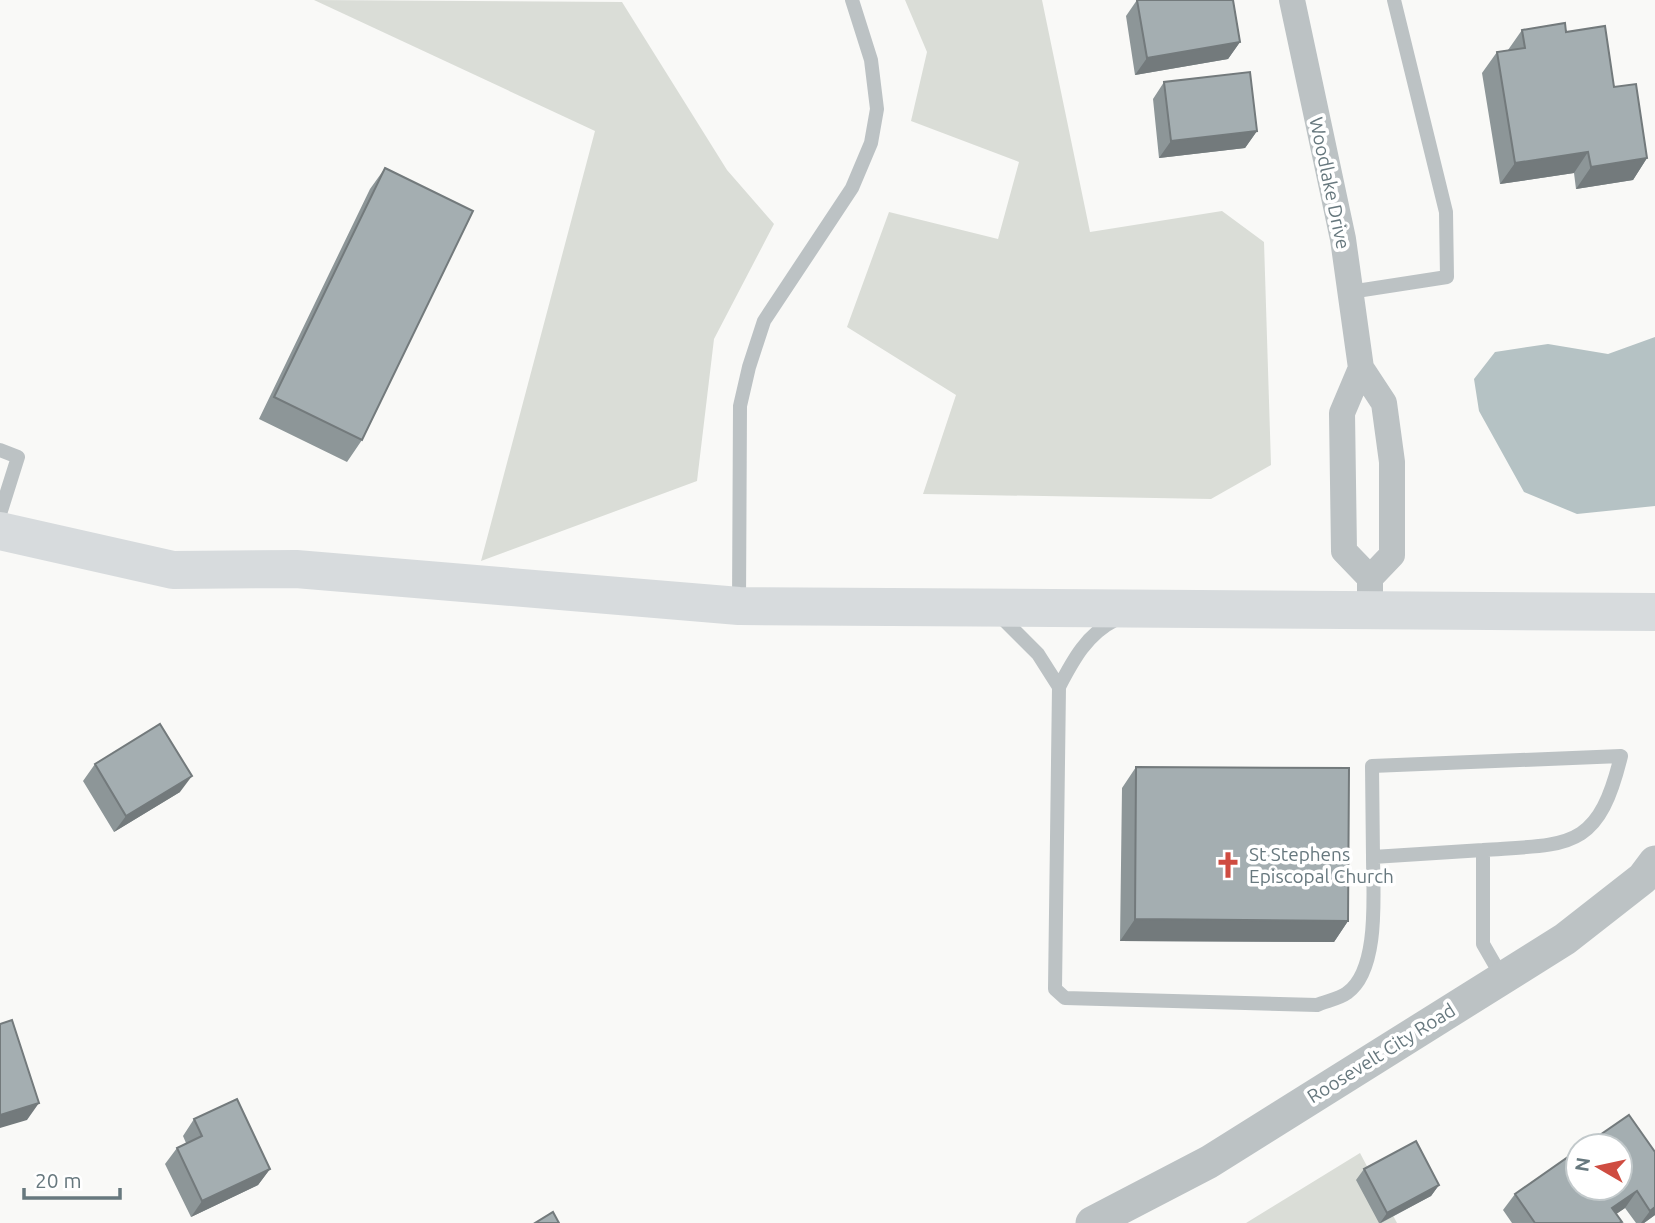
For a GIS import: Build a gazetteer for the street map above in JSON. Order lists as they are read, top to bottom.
{
  "streets": {
    "street": ["Woodlake Drive", "Roosevelt City Road"]
  },
  "places": {
    "church": ["St Stephens Episcopal Church"]
  },
  "scale_bar": "20 m",
  "north": "left"
}
